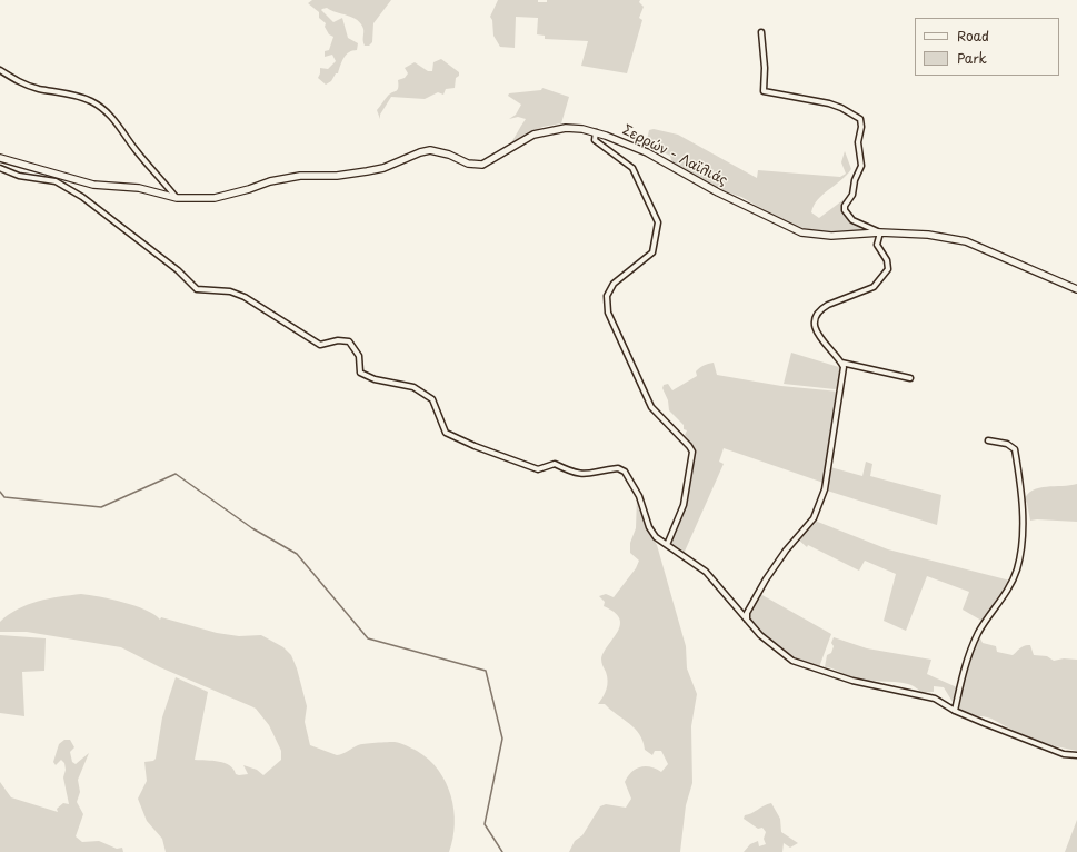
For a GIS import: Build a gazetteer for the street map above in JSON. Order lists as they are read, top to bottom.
{
  "streets": {
    "main road": ["Σερρών - Λαϊλιάς"]
  },
  "legend": ["Road", "Park"]
}
